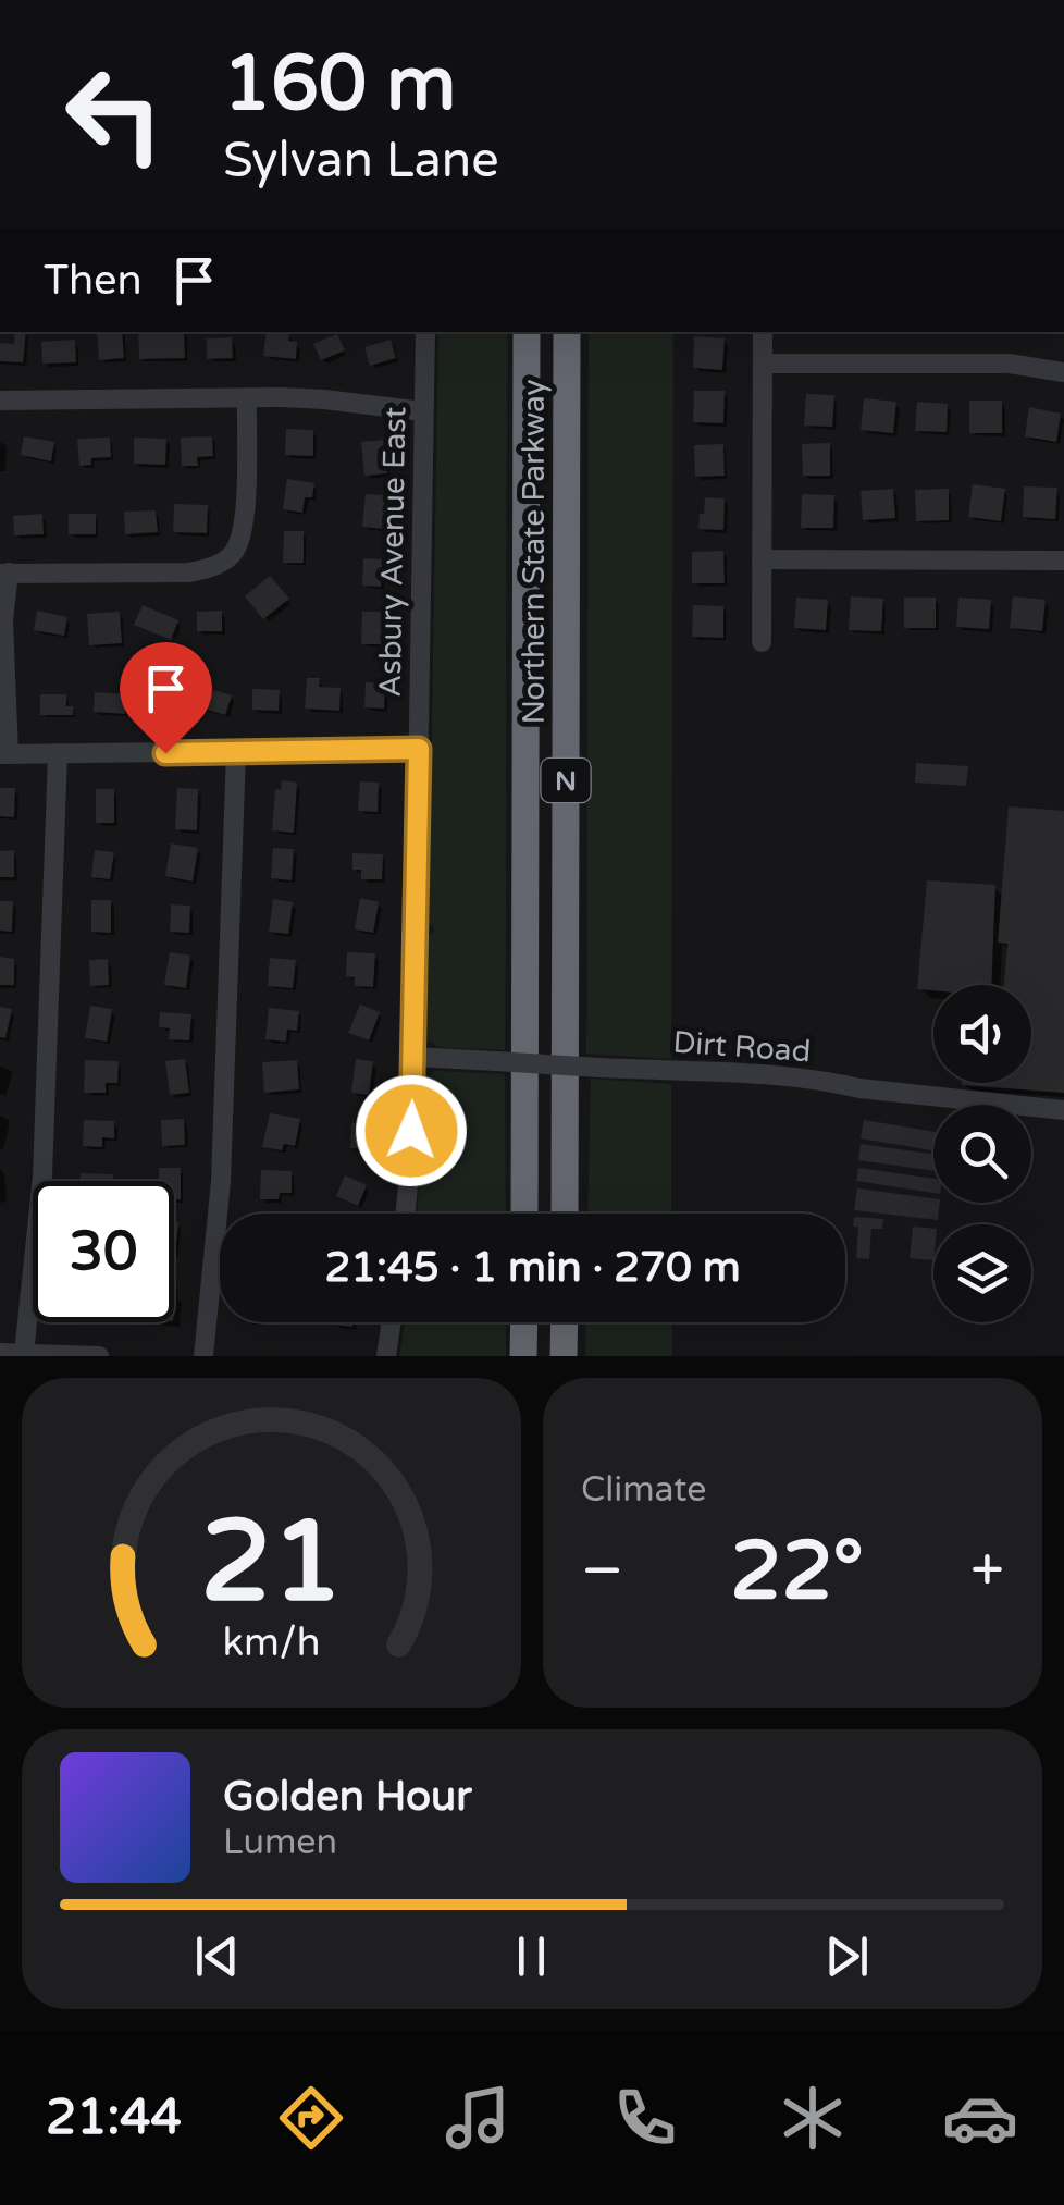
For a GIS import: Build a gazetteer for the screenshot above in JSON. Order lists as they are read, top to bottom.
{
  "streets": {
    "highway": ["Northern State Parkway", "N"],
    "street": ["Asbury Avenue East", "Dirt Road"]
  },
  "crossings": [
    ["Asbury Avenue East", "Dirt Road"]
  ],
  "page": {
    "turn": ["160 m", "Sylvan Lane"],
    "then": "Then",
    "limit": "30",
    "trip": "21:45 · 1 min · 270 m",
    "tile": "Climate",
    "heat": ["−", "22°", "+"],
    "song": ["Golden Hour", "Lumen"],
    "tabs": "21:44",
    "gauge": ["21", "km/h"]
  }
}
